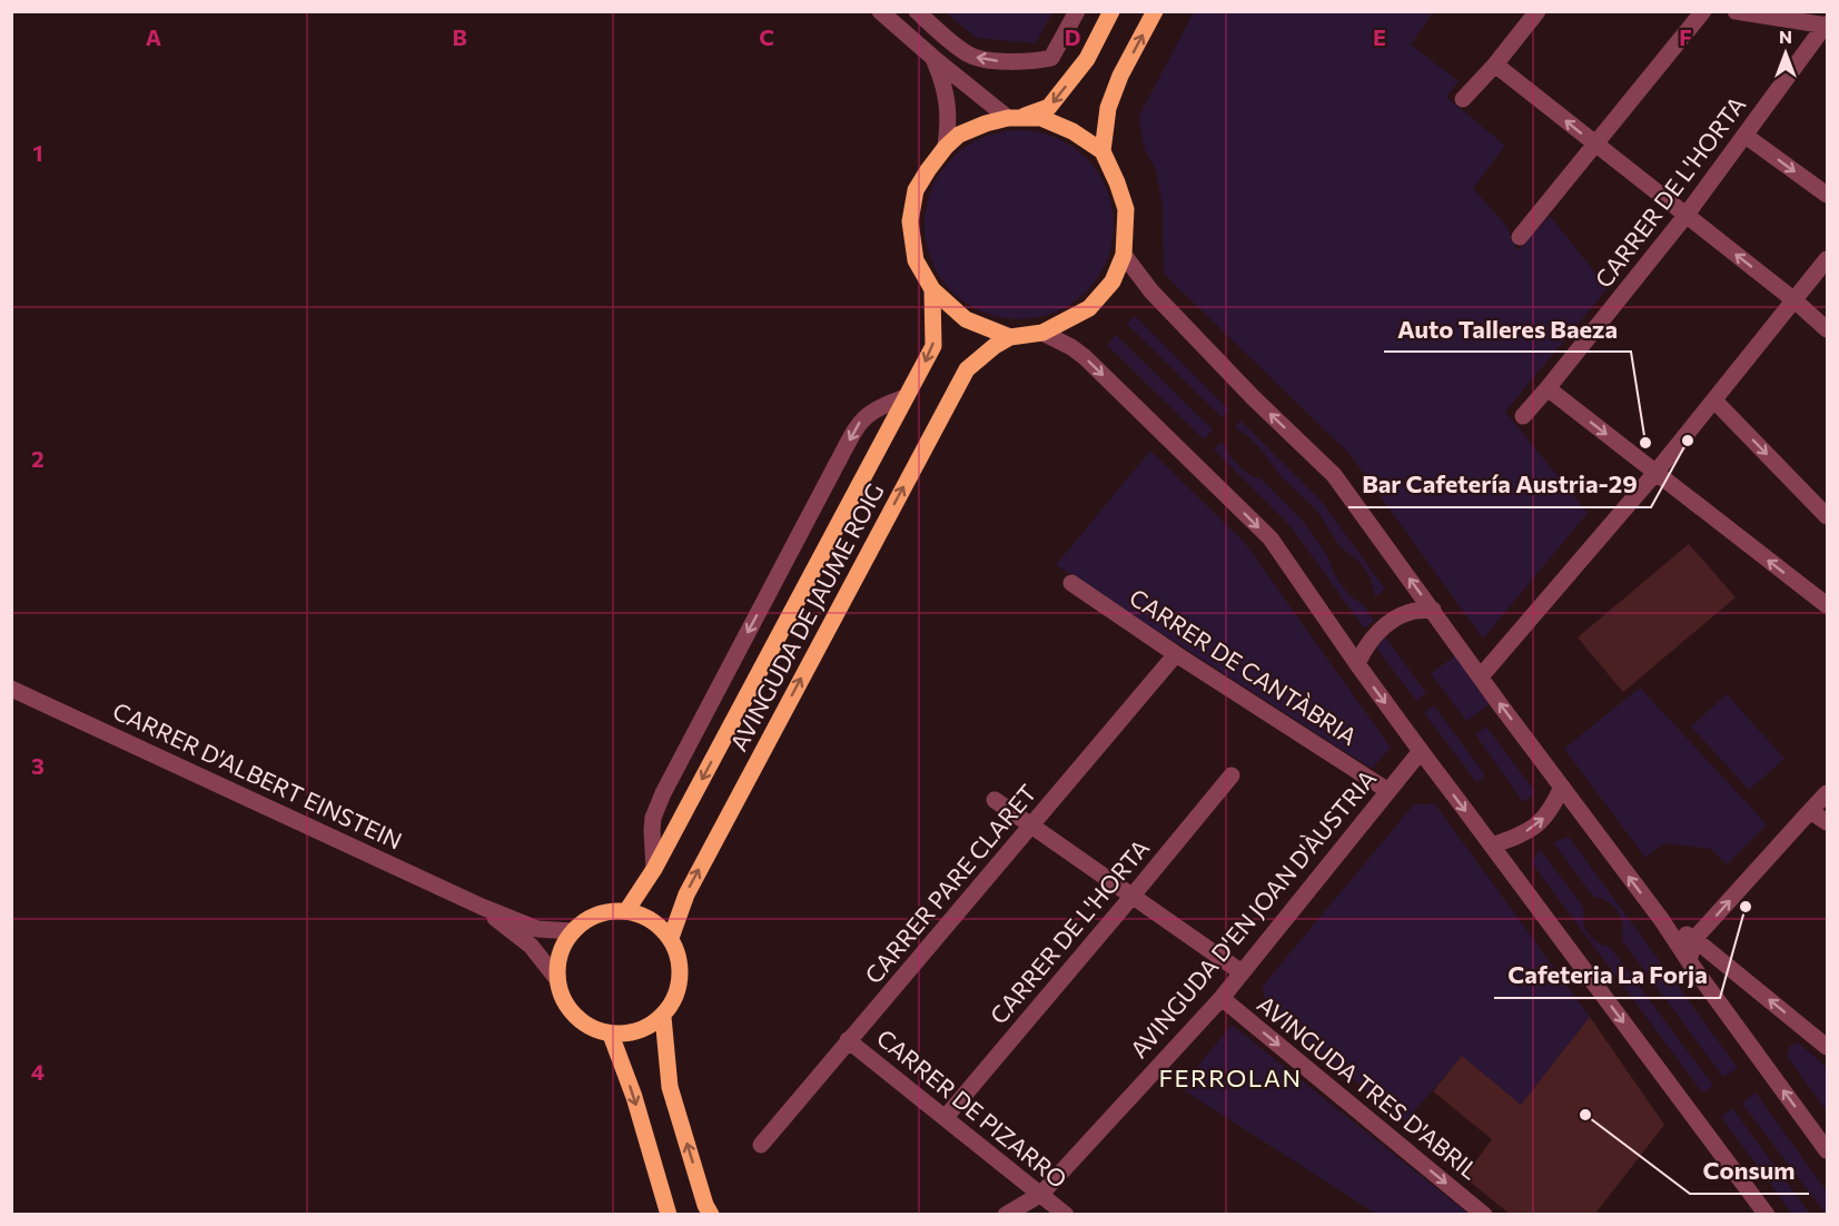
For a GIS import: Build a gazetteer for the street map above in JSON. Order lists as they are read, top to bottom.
{
  "streets": {
    "main road": ["AVINGUDA DE JAUME ROIG"],
    "street": [
      "CARRER DE L'HORTA",
      "CARRER DE CANTÀBRIA",
      "CARRER D'ALBERT EINSTEIN",
      "CARRER PARE CLARET",
      "AVINGUDA D'EN JOAN D'ÀUSTRIA",
      "AVINGUDA TRES D'ABRIL",
      "CARRER DE PIZARRO"
    ]
  },
  "crossings": [
    ["CARRER DE L'HORTA", "CARRER DE PIZARRO"],
    ["AVINGUDA DE JAUME ROIG", "CARRER D'ALBERT EINSTEIN"],
    ["CARRER DE CANTÀBRIA", "CARRER PARE CLARET"],
    ["CARRER DE CANTÀBRIA", "AVINGUDA D'EN JOAN D'ÀUSTRIA"],
    ["CARRER PARE CLARET", "CARRER DE PIZARRO"],
    ["AVINGUDA D'EN JOAN D'ÀUSTRIA", "AVINGUDA TRES D'ABRIL"],
    ["AVINGUDA D'EN JOAN D'ÀUSTRIA", "CARRER DE PIZARRO"]
  ],
  "one_way": ["AVINGUDA TRES D'ABRIL"],
  "districts": ["FERROLAN"],
  "places": [
    "Bar Cafetería Austria-29",
    "Auto Talleres Baeza",
    "Cafeteria La Forja",
    "Consum"
  ],
  "north": "top",
  "grid": {
    "columns": [
      "A",
      "B",
      "C",
      "D",
      "E",
      "F"
    ],
    "rows": [
      "1",
      "2",
      "3",
      "4"
    ]
  }
}
